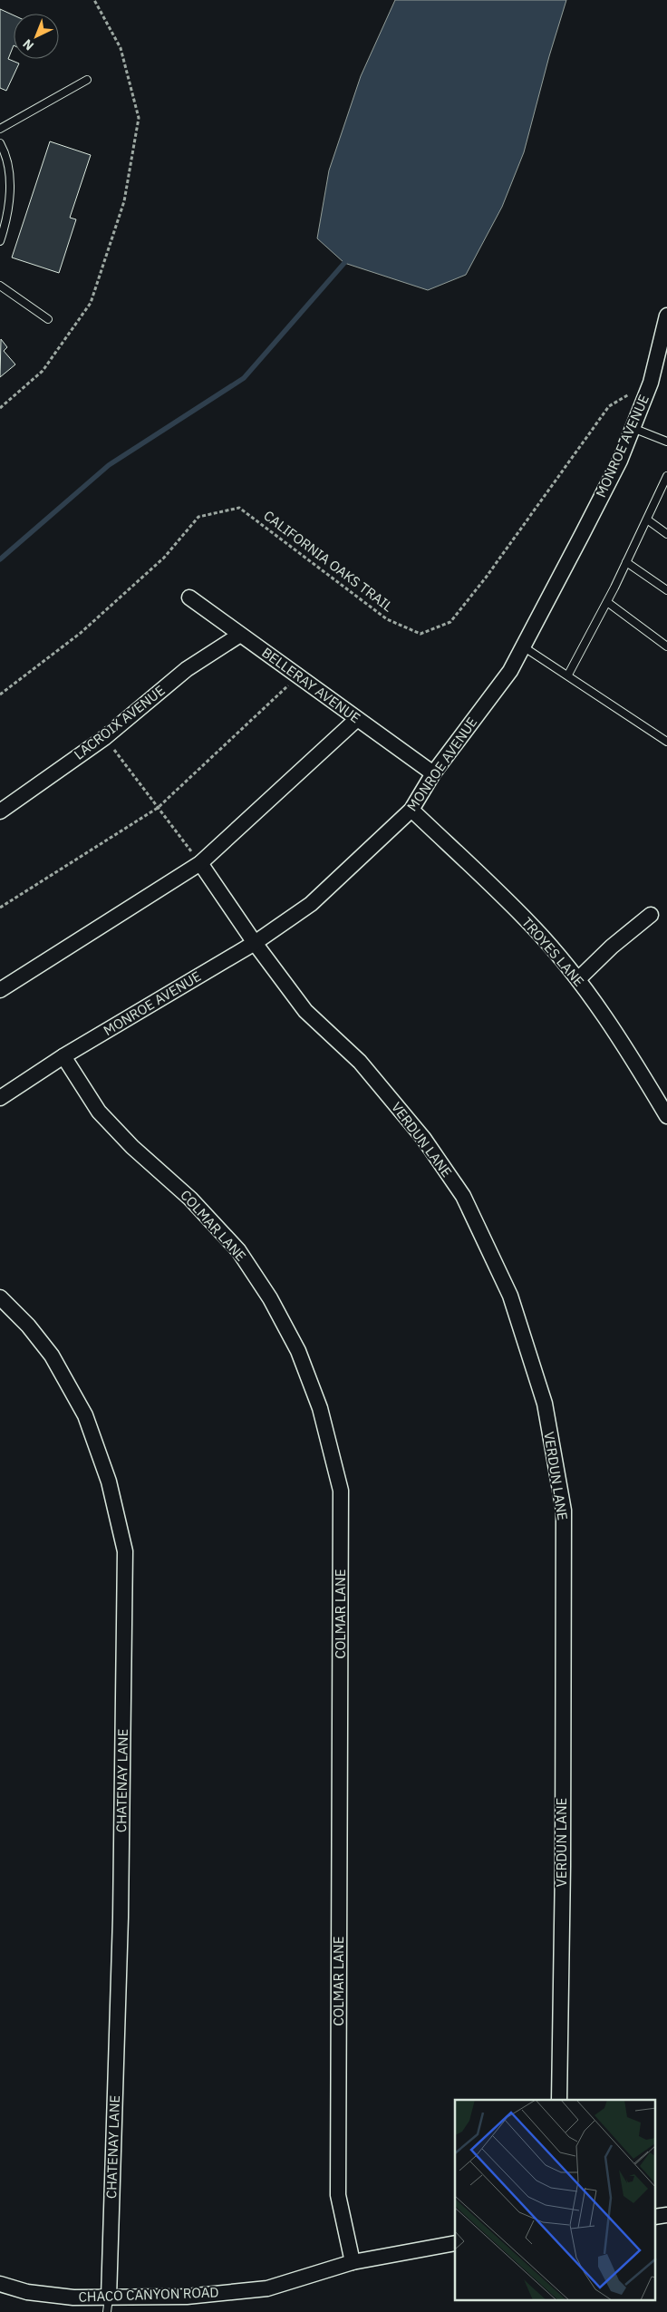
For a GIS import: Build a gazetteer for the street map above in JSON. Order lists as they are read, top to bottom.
{
  "streets": {
    "street": [
      "MONROE AVENUE",
      "BELLERAY AVENUE",
      "LACROIX AVENUE",
      "TROYES LANE",
      "VERDUN LANE",
      "COLMAR LANE",
      "CHATENAY LANE",
      "CHACO CANYON ROAD"
    ],
    "path": ["CALIFORNIA OAKS TRAIL"]
  },
  "crossings": [
    ["MONROE AVENUE", "CALIFORNIA OAKS TRAIL"],
    ["MONROE AVENUE", "BELLERAY AVENUE"],
    ["MONROE AVENUE", "TROYES LANE"],
    ["MONROE AVENUE", "VERDUN LANE"],
    ["MONROE AVENUE", "COLMAR LANE"],
    ["BELLERAY AVENUE", "LACROIX AVENUE"],
    ["COLMAR LANE", "CHACO CANYON ROAD"],
    ["CHATENAY LANE", "CHACO CANYON ROAD"]
  ],
  "north": "bottom left"
}
